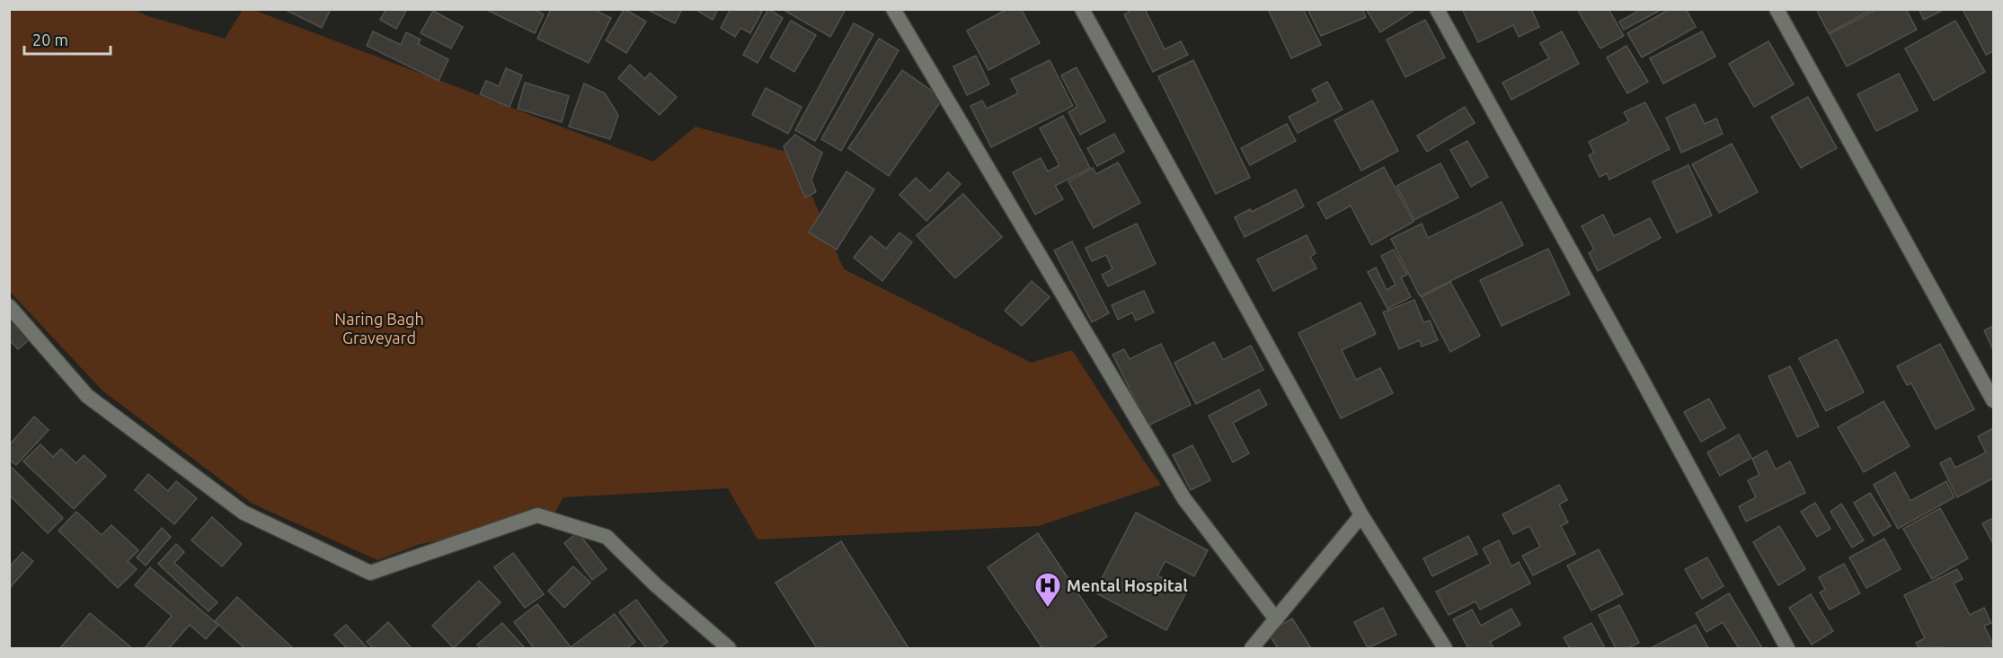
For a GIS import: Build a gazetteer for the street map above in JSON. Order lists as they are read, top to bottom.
{
  "parks": ["Naring Bagh Graveyard"],
  "places": {
    "hospital": ["Mental Hospital"]
  },
  "scale_bar": "20 m"
}
